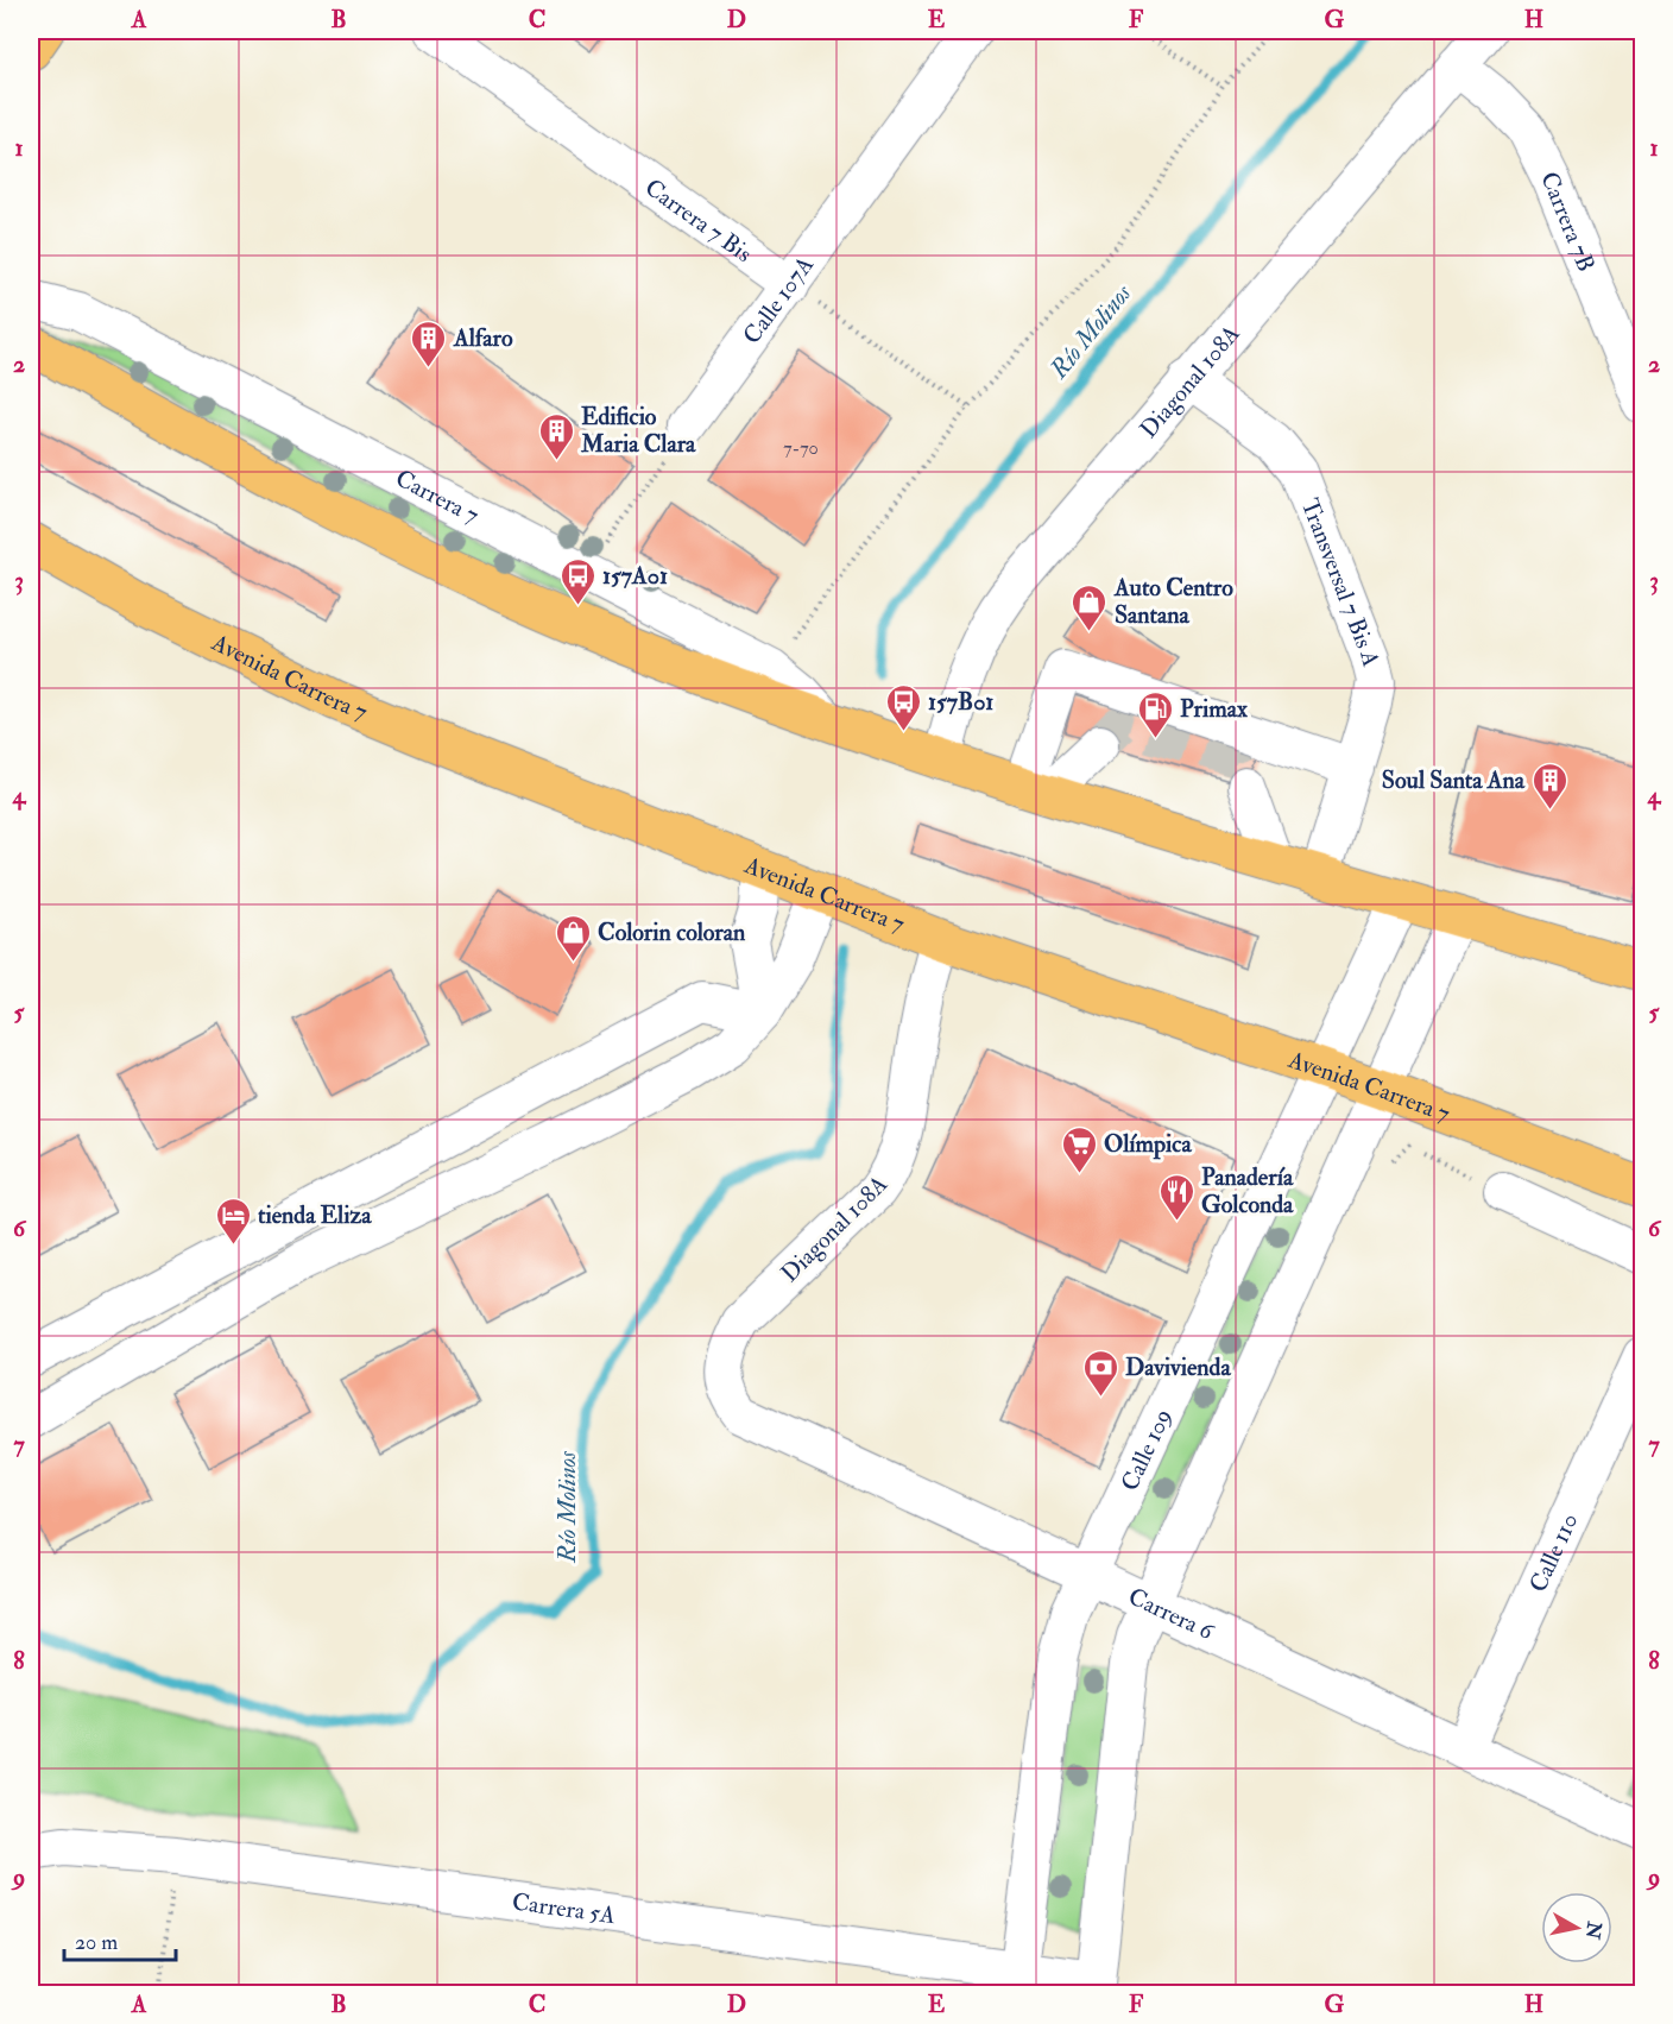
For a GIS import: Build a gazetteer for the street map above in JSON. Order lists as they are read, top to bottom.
{
  "streets": {
    "main road": ["Avenida Carrera 7"],
    "street": [
      "Carrera 7 Bis",
      "Carrera 7B",
      "Calle 107A",
      "Diagonal 108A",
      "Carrera 7",
      "Transversal 7 Bis A",
      "Calle 109",
      "Calle 110",
      "Carrera 6",
      "Carrera 5A"
    ]
  },
  "crossings": [
    ["Carrera 7 Bis", "Calle 107A"],
    ["Carrera 7B", "Diagonal 108A"],
    ["Diagonal 108A", "Transversal 7 Bis A"],
    ["Diagonal 108A", "Avenida Carrera 7"],
    ["Diagonal 108A", "Carrera 6"],
    ["Avenida Carrera 7", "Calle 109"],
    ["Calle 109", "Carrera 6"],
    ["Calle 109", "Carrera 5A"],
    ["Calle 110", "Carrera 6"]
  ],
  "water": ["Río Molinos"],
  "places": {
    "building": ["Alfaro", "Edificio Maria Clara", "Soul Santa Ana"],
    "bus stop": ["157A01", "157B01"],
    "shop": ["Auto Centro Santana", "Colorin coloran"],
    "fuel station": ["Primax"],
    "supermarket": ["Olímpica"],
    "restaurant": ["Panadería Golconda"],
    "hotel": ["tienda Eliza"],
    "bank": ["Davivienda"]
  },
  "house_numbers": ["7-70"],
  "scale_bar": "20 m",
  "north": "right",
  "grid": {
    "columns": [
      "A",
      "B",
      "C",
      "D",
      "E",
      "F",
      "G",
      "H"
    ],
    "rows": [
      "1",
      "2",
      "3",
      "4",
      "5",
      "6",
      "7",
      "8",
      "9"
    ]
  }
}
